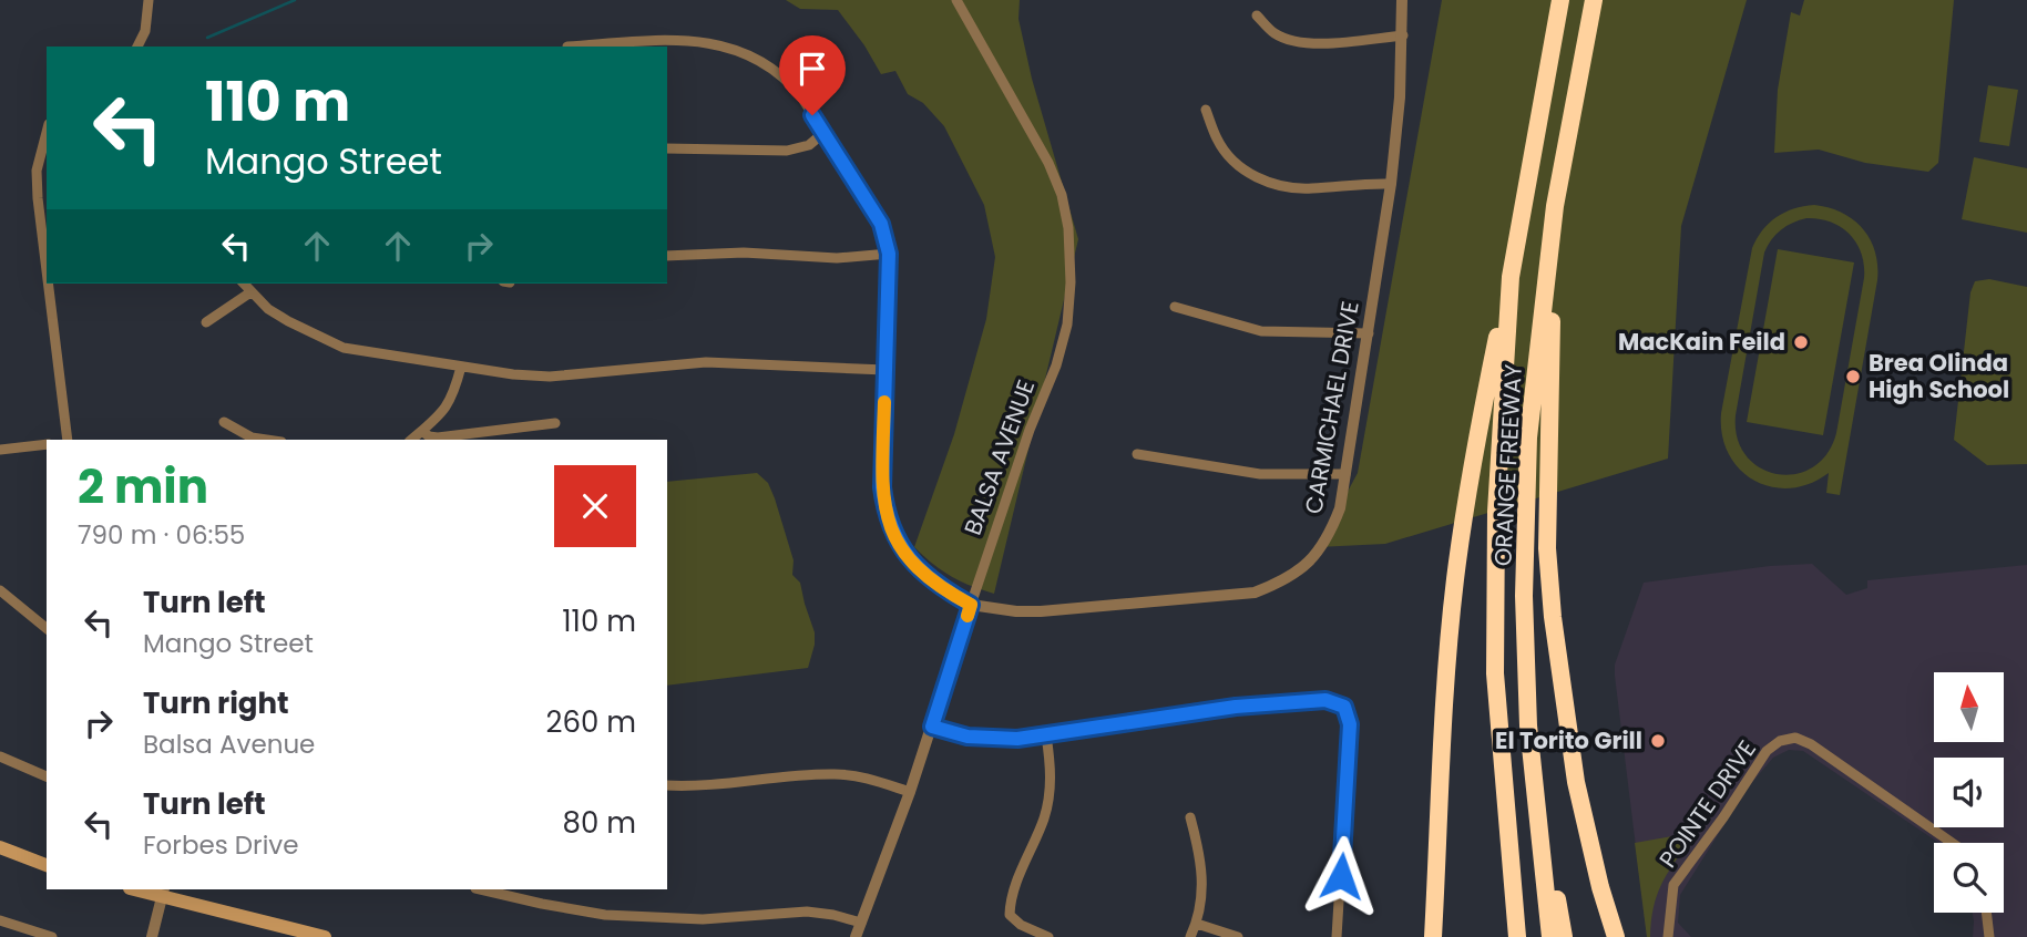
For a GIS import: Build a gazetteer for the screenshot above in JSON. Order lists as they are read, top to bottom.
{
  "streets": {
    "highway": ["ORANGE FREEWAY"],
    "street": ["CARMICHAEL DRIVE", "BALSA AVENUE", "POINTE DRIVE"]
  },
  "crossings": [
    ["CARMICHAEL DRIVE", "BALSA AVENUE"]
  ],
  "places": ["MacKain Feild", "Brea Olinda High School", "El Torito Grill"],
  "north": "top",
  "page": {
    "turn": ["110 m", "Mango Street"],
    "heading": ["2 min", "790 m · 06:55"],
    "list": [
      {
        "name": "Turn left",
        "note": "Mango Street",
        "value": "110 m"
      },
      {
        "name": "Turn right",
        "note": "Balsa Avenue",
        "value": "260 m"
      },
      {
        "name": "Turn left",
        "note": "Forbes Drive",
        "value": "80 m"
      }
    ]
  }
}
